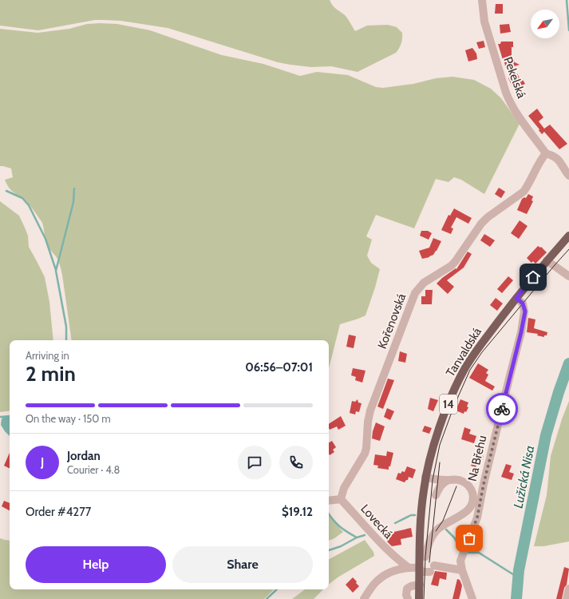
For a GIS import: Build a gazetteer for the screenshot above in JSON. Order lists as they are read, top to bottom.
{
  "streets": {
    "main road": ["Tanvaldská", "14"],
    "street": [
      "Pekelská",
      "Kořenovská",
      "Na Břehu",
      "Lovecká"
    ]
  },
  "crossings": [
    ["Pekelská", "Kořenovská"],
    ["Kořenovská", "Lovecká"],
    ["Tanvaldská", "Na Břehu"]
  ],
  "water": ["Lužická Nisa"],
  "north": "bottom left",
  "page": {
    "heading": ["2 min", "Arriving in", "06:56–07:01"],
    "panel": [
      "Jordan",
      "Courier · 4.8",
      "Order #4277",
      "$19.12"
    ],
    "bar": "On the way · 150 m",
    "round": "J",
    "buttons": ["Help", "Share"]
  }
}
